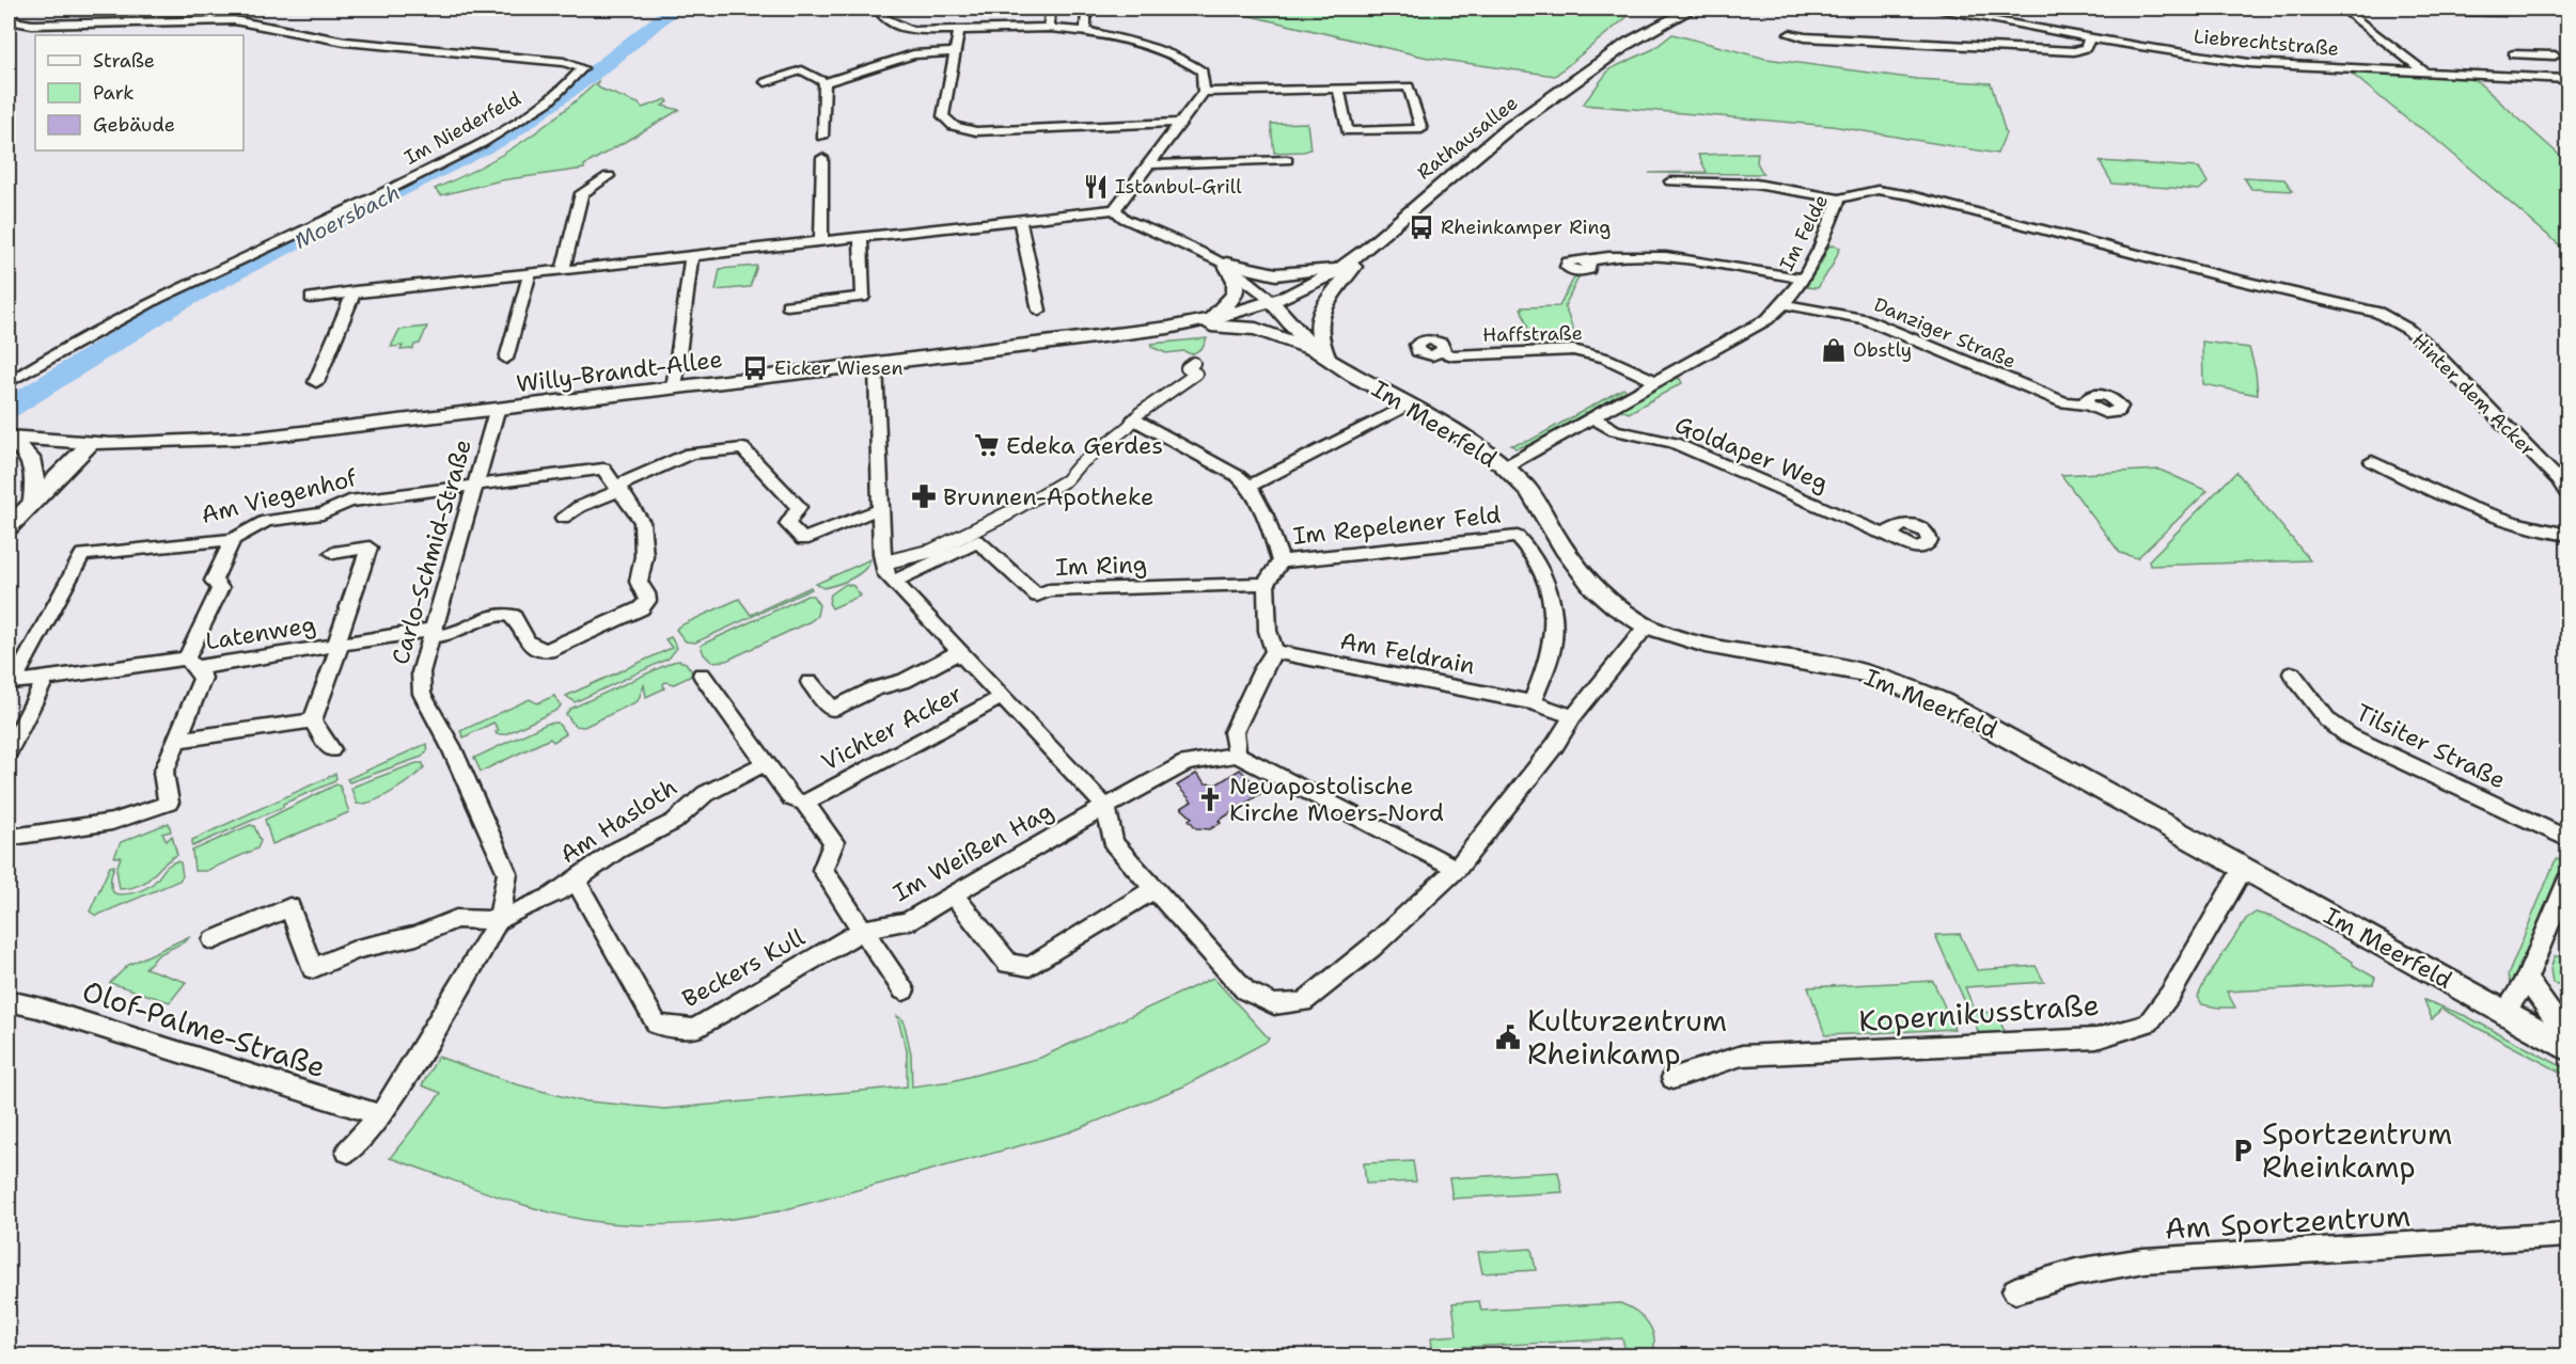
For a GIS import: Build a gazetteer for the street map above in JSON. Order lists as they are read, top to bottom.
{
  "streets": {
    "street": [
      "Liebrechtstraße",
      "Im Niederfeld",
      "Rathausallee",
      "Im Felde",
      "Danziger Straße",
      "Haffstraße",
      "Willy-Brandt-Allee",
      "Hinter dem Acker",
      "Im Meerfeld",
      "Goldaper Weg",
      "Am Viegenhof",
      "Im Repelener Feld",
      "Carlo-Schmid-Straße",
      "Im Ring",
      "Latenweg",
      "Am Feldrain",
      "Vichter Acker",
      "Tilsiter Straße",
      "Am Hasloth",
      "Im Weißen Hag",
      "Beckers Kull",
      "Kopernikusstraße",
      "Olof-Palme-Straße",
      "Am Sportzentrum"
    ]
  },
  "crossings": [
    ["Rathausallee", "Willy-Brandt-Allee"],
    ["Rathausallee", "Im Meerfeld"],
    ["Im Felde", "Danziger Straße"],
    ["Im Felde", "Haffstraße"],
    ["Im Felde", "Hinter dem Acker"],
    ["Im Felde", "Im Meerfeld"],
    ["Im Felde", "Goldaper Weg"],
    ["Willy-Brandt-Allee", "Im Meerfeld"],
    ["Willy-Brandt-Allee", "Carlo-Schmid-Straße"],
    ["Im Meerfeld", "Kopernikusstraße"],
    ["Am Viegenhof", "Carlo-Schmid-Straße"],
    ["Am Viegenhof", "Latenweg"],
    ["Im Repelener Feld", "Am Feldrain"],
    ["Carlo-Schmid-Straße", "Latenweg"],
    ["Carlo-Schmid-Straße", "Am Hasloth"],
    ["Carlo-Schmid-Straße", "Olof-Palme-Straße"],
    ["Am Hasloth", "Beckers Kull"],
    ["Im Weißen Hag", "Beckers Kull"]
  ],
  "water": ["Moersbach"],
  "places": {
    "restaurant": ["Istanbul-Grill"],
    "bus stop": ["Rheinkamper Ring", "Eicker Wiesen"],
    "shop": ["Obstly"],
    "supermarket": ["Edeka Gerdes"],
    "pharmacy": ["Brunnen-Apotheke"],
    "church": ["Neuapostolische Kirche Moers-Nord"],
    "public building": ["Kulturzentrum Rheinkamp"],
    "parking": ["Sportzentrum Rheinkamp"]
  },
  "legend": ["Straße", "Park", "Gebäude"]
}
